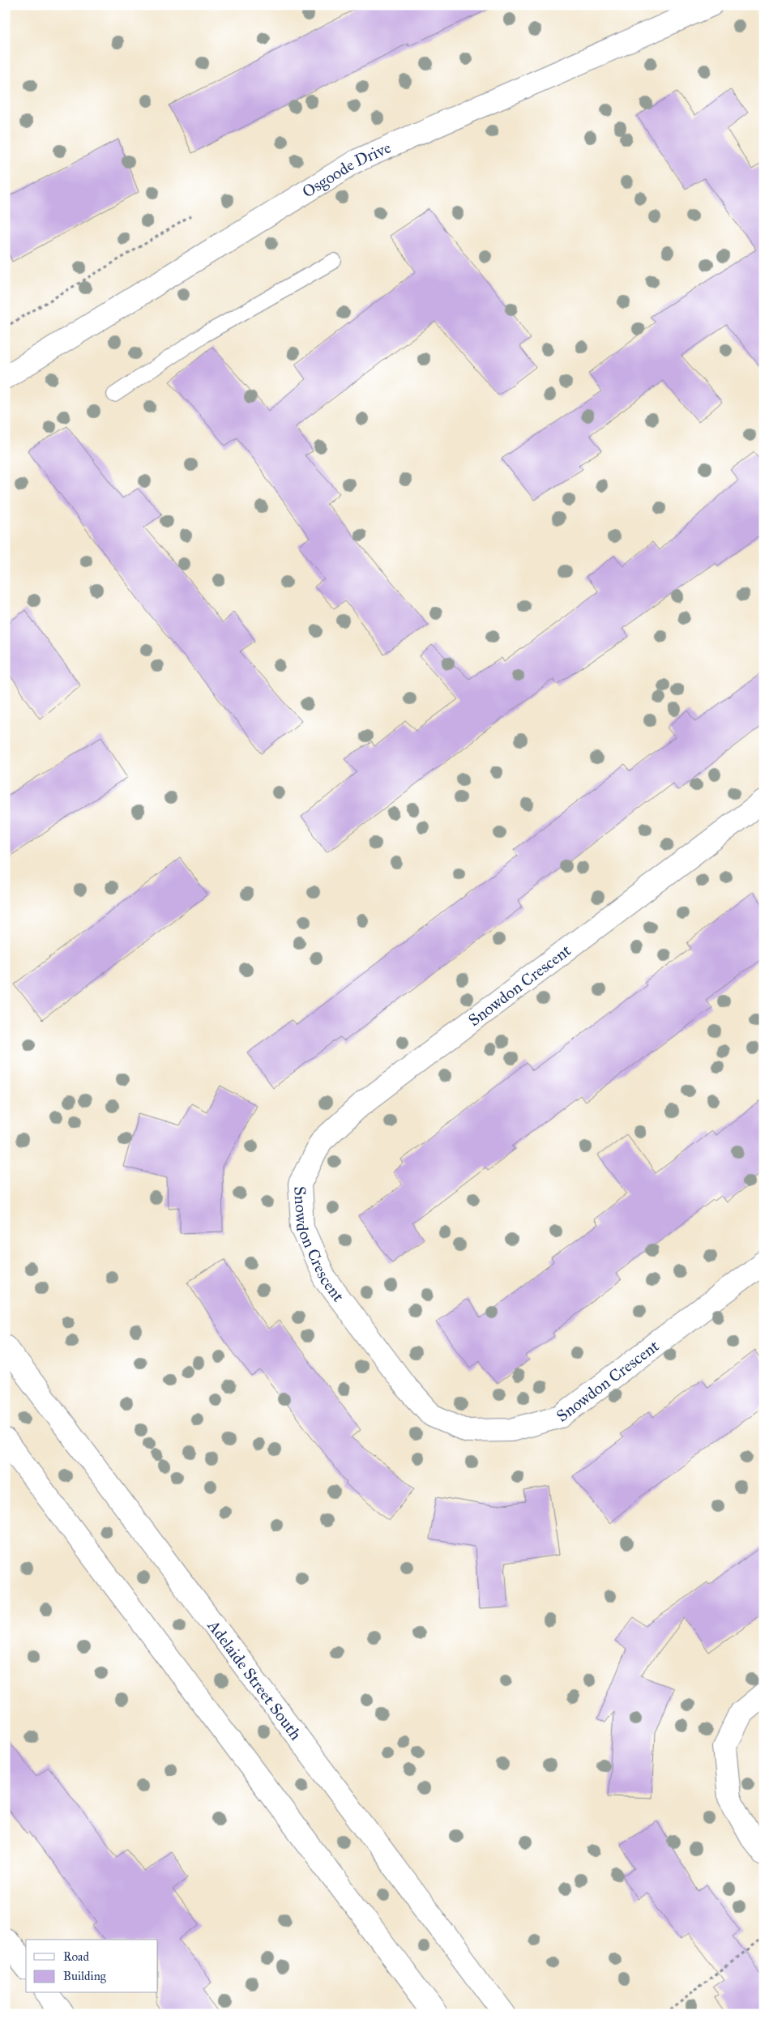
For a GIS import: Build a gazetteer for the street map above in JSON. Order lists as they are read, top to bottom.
{
  "streets": {
    "street": ["Osgoode Drive", "Snowdon Crescent", "Adelaide Street South"]
  },
  "legend": ["Road", "Building"]
}
